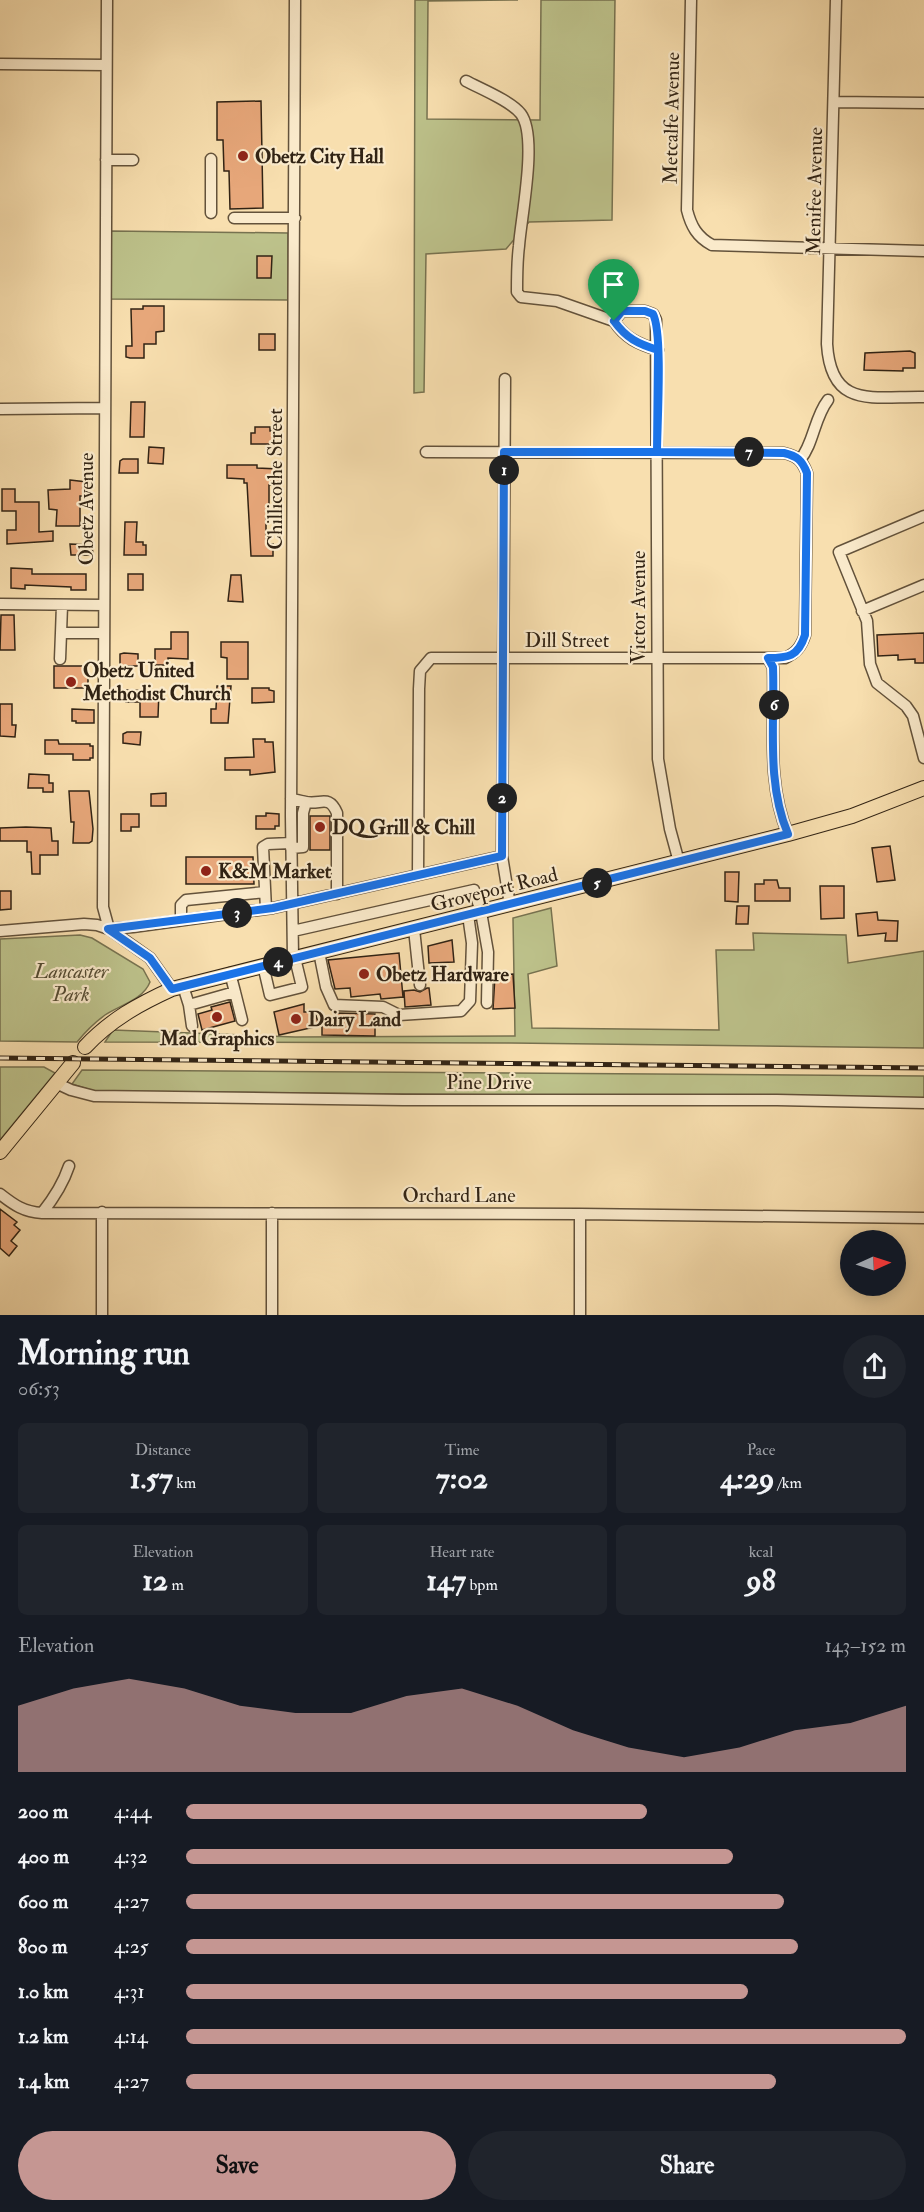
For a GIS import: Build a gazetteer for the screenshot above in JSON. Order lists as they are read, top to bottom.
{
  "streets": {
    "main road": ["Groveport Road"],
    "street": [
      "Metcalfe Avenue",
      "Menifee Avenue",
      "Chillicothe Street",
      "Obetz Avenue",
      "Victor Avenue",
      "Dill Street",
      "Pine Drive",
      "Orchard Lane"
    ]
  },
  "crossings": [
    ["Metcalfe Avenue", "Menifee Avenue"],
    ["Chillicothe Street", "Groveport Road"],
    ["Victor Avenue", "Dill Street"],
    ["Victor Avenue", "Groveport Road"]
  ],
  "parks": ["Lancaster Park"],
  "places": [
    "Obetz City Hall",
    "Obetz United Methodist Church",
    "DQ Grill & Chill",
    "K&M Market",
    "Obetz Hardware",
    "Mad Graphics",
    "Dairy Land"
  ],
  "north": "right",
  "page": {
    "pins": [
      "7",
      "1",
      "6",
      "2",
      "5",
      "3",
      "4"
    ],
    "heading": ["Morning run", "06:53"],
    "stats": [
      ["Distance", "1.57 km"],
      ["Time", "7:02"],
      ["Pace", "4:29 /km"],
      ["Elevation", "12 m"],
      ["Heart rate", "147 bpm"],
      ["kcal", "98"]
    ],
    "chart": ["Elevation", "143–152 m"],
    "list": [
      {
        "name": "200 m",
        "note": "4:44"
      },
      {
        "name": "400 m",
        "note": "4:32"
      },
      {
        "name": "600 m",
        "note": "4:27"
      },
      {
        "name": "800 m",
        "note": "4:25"
      },
      {
        "name": "1.0 km",
        "note": "4:31"
      },
      {
        "name": "1.2 km",
        "note": "4:14"
      },
      {
        "name": "1.4 km",
        "note": "4:27"
      }
    ],
    "buttons": ["Save", "Share"]
  }
}
